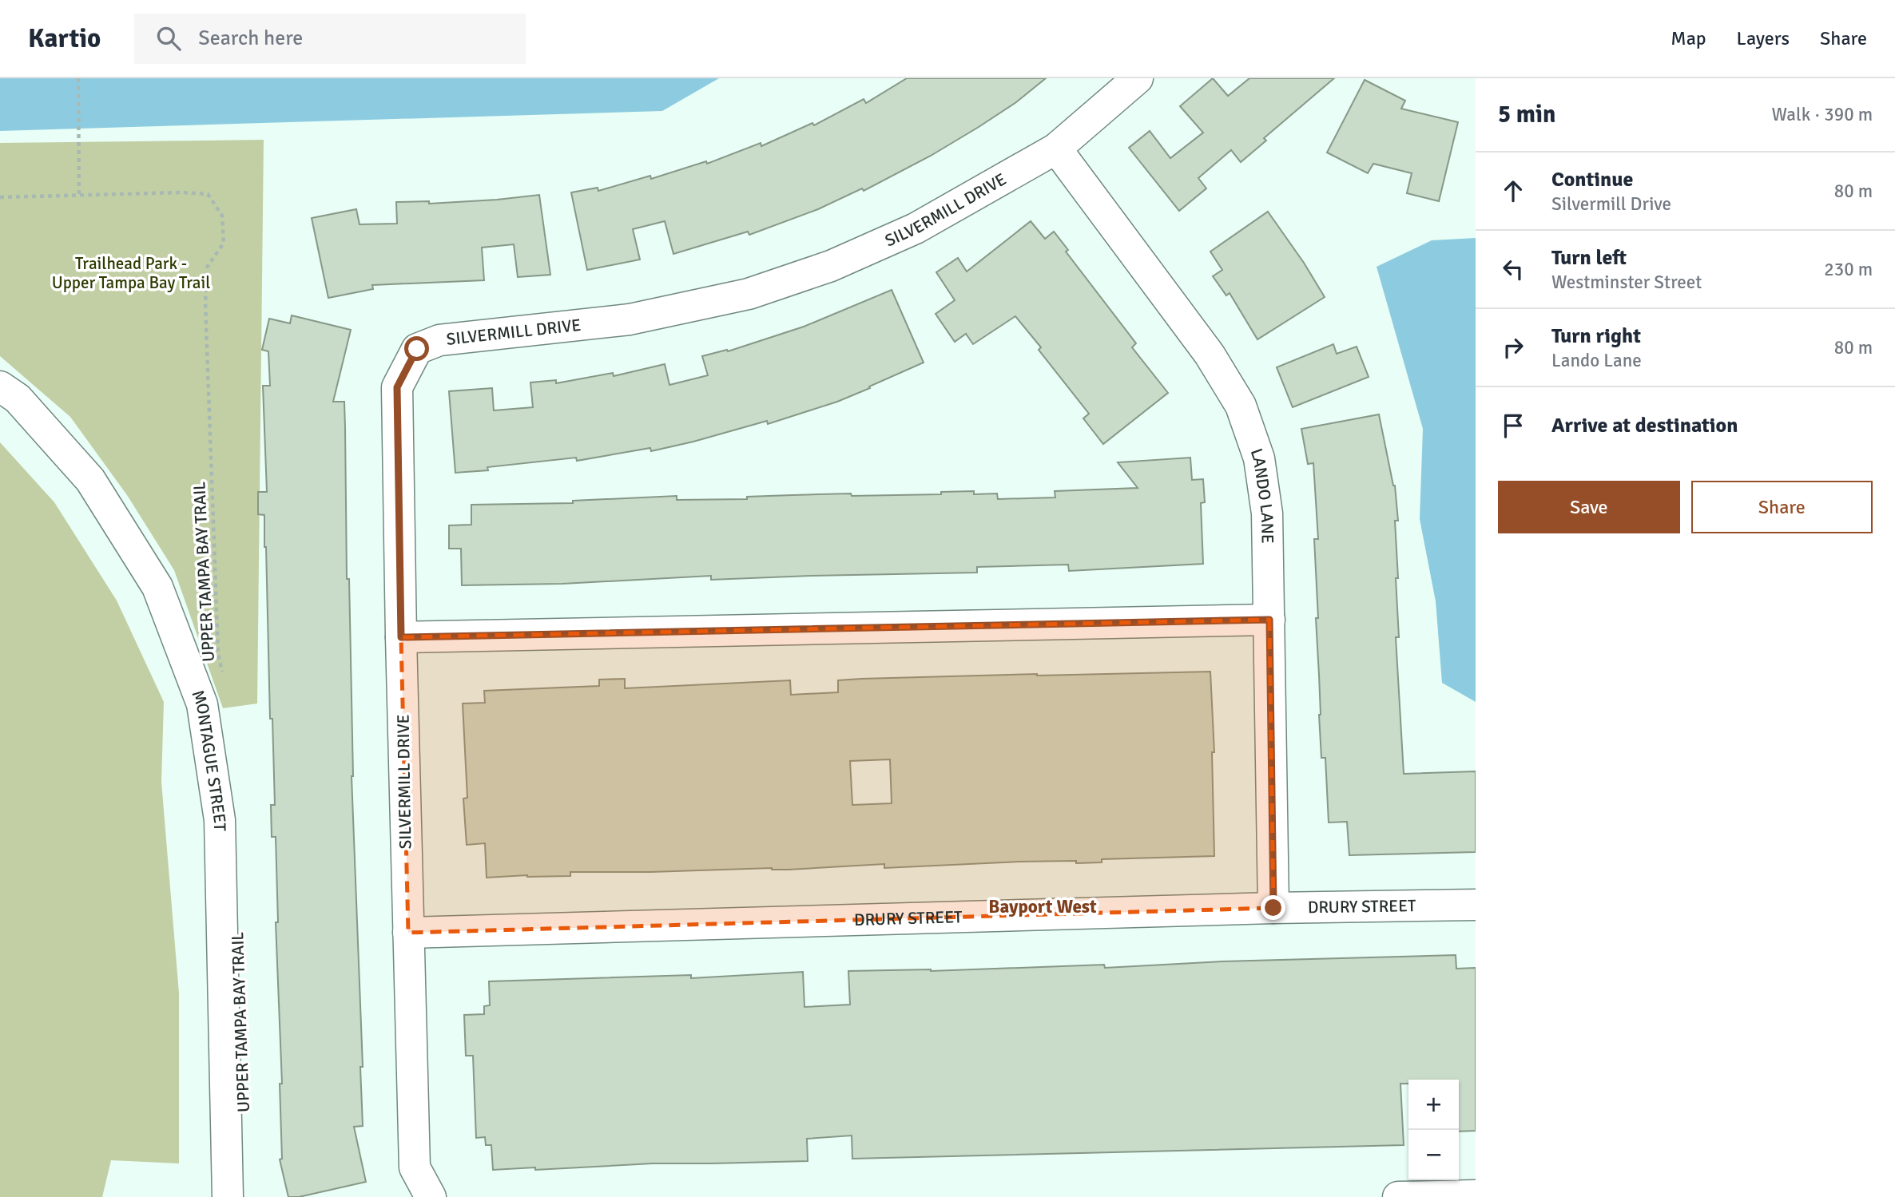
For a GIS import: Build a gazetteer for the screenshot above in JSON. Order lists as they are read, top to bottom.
{
  "streets": {
    "street": [
      "SILVERMILL DRIVE",
      "LANDO LANE",
      "MONTAGUE STREET",
      "DRURY STREET"
    ],
    "path": ["UPPER TAMPA BAY TRAIL"]
  },
  "crossings": [
    ["SILVERMILL DRIVE", "LANDO LANE"],
    ["SILVERMILL DRIVE", "DRURY STREET"],
    ["LANDO LANE", "DRURY STREET"]
  ],
  "districts": ["Bayport West"],
  "parks": ["Trailhead Park - Upper Tampa Bay Trail"],
  "page": {
    "header": "Kartio",
    "search": "Search here",
    "nav": ["Map", "Layers", "Share"],
    "heading": ["5 min", "Walk · 390 m"],
    "list": [
      ["Continue", "Silvermill Drive", "80 m"],
      ["Turn left", "Westminster Street", "230 m"],
      ["Turn right", "Lando Lane", "80 m"],
      "Arrive at destination"
    ],
    "buttons": ["Save", "Share"],
    "map_buttons": ["+", "−"]
  }
}
